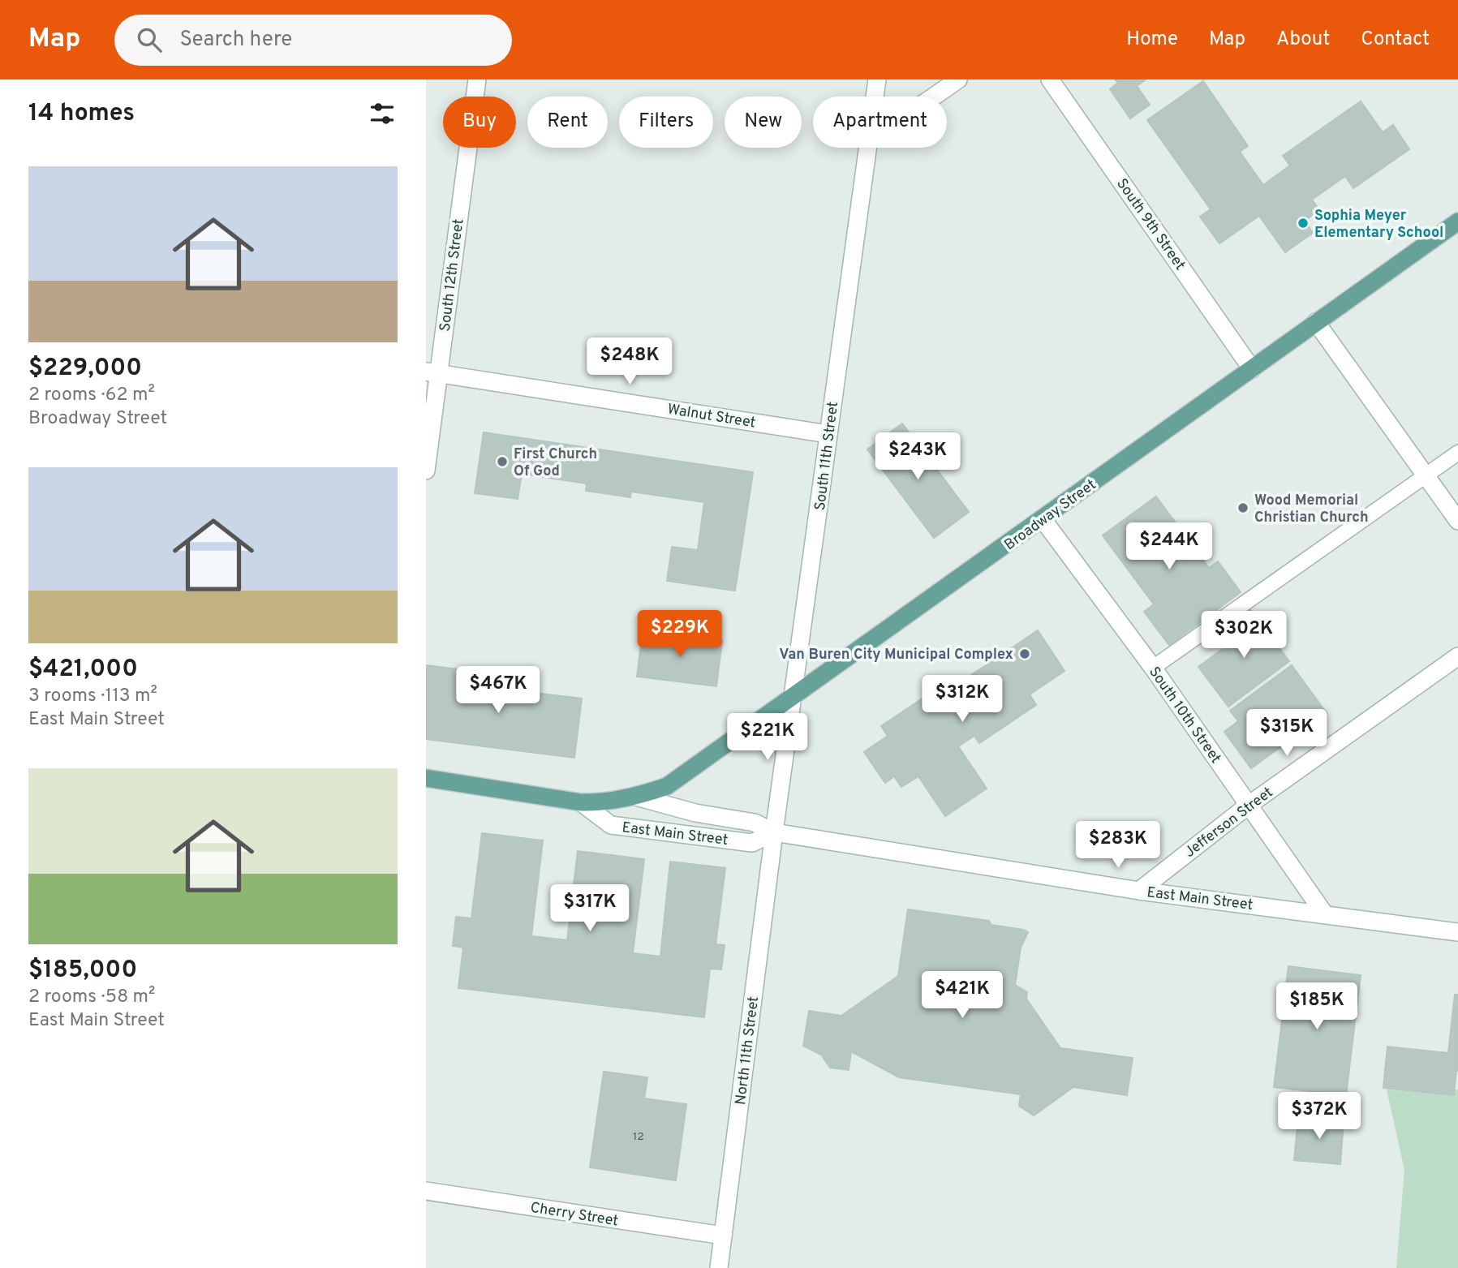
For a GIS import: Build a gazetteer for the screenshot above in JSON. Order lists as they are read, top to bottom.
{
  "streets": {
    "main road": ["Broadway Street", "East Main Street"],
    "street": [
      "South 9th Street",
      "South 12th Street",
      "Walnut Street",
      "South 11th Street",
      "South 10th Street",
      "Jefferson Street",
      "North 11th Street",
      "Cherry Street"
    ]
  },
  "crossings": [
    ["South 9th Street", "Broadway Street"],
    ["South 12th Street", "Walnut Street"],
    ["Walnut Street", "South 11th Street"],
    ["South 11th Street", "Broadway Street"],
    ["South 11th Street", "East Main Street"],
    ["South 11th Street", "North 11th Street"],
    ["Broadway Street", "South 10th Street"],
    ["Broadway Street", "East Main Street"],
    ["South 10th Street", "Jefferson Street"],
    ["South 10th Street", "East Main Street"],
    ["Jefferson Street", "East Main Street"],
    ["East Main Street", "North 11th Street"],
    ["North 11th Street", "Cherry Street"]
  ],
  "places": [
    "Sophia Meyer Elementary School",
    "First Church Of God",
    "Wood Memorial Christian Church",
    "Van Buren City Municipal Complex"
  ],
  "house_numbers": ["12"],
  "page": {
    "header": "Map",
    "search": "Search here",
    "nav": [
      "Home",
      "Map",
      "About",
      "Contact"
    ],
    "heading": "14 homes",
    "chip": [
      "Buy",
      "Rent",
      "Filters",
      "New",
      "Apartment"
    ],
    "list": [
      {
        "name": "$229,000",
        "note": "2 rooms · 62 m² · Broadway Street"
      },
      {
        "name": "$421,000",
        "note": "3 rooms · 113 m² · East Main Street"
      },
      {
        "name": "$185,000",
        "note": "2 rooms · 58 m² · East Main Street"
      }
    ],
    "price": [
      "$248K",
      "$243K",
      "$244K",
      "$229K",
      "$302K",
      "$467K",
      "$312K",
      "$315K",
      "$221K",
      "$283K",
      "$317K",
      "$421K",
      "$185K",
      "$372K"
    ]
  }
}
